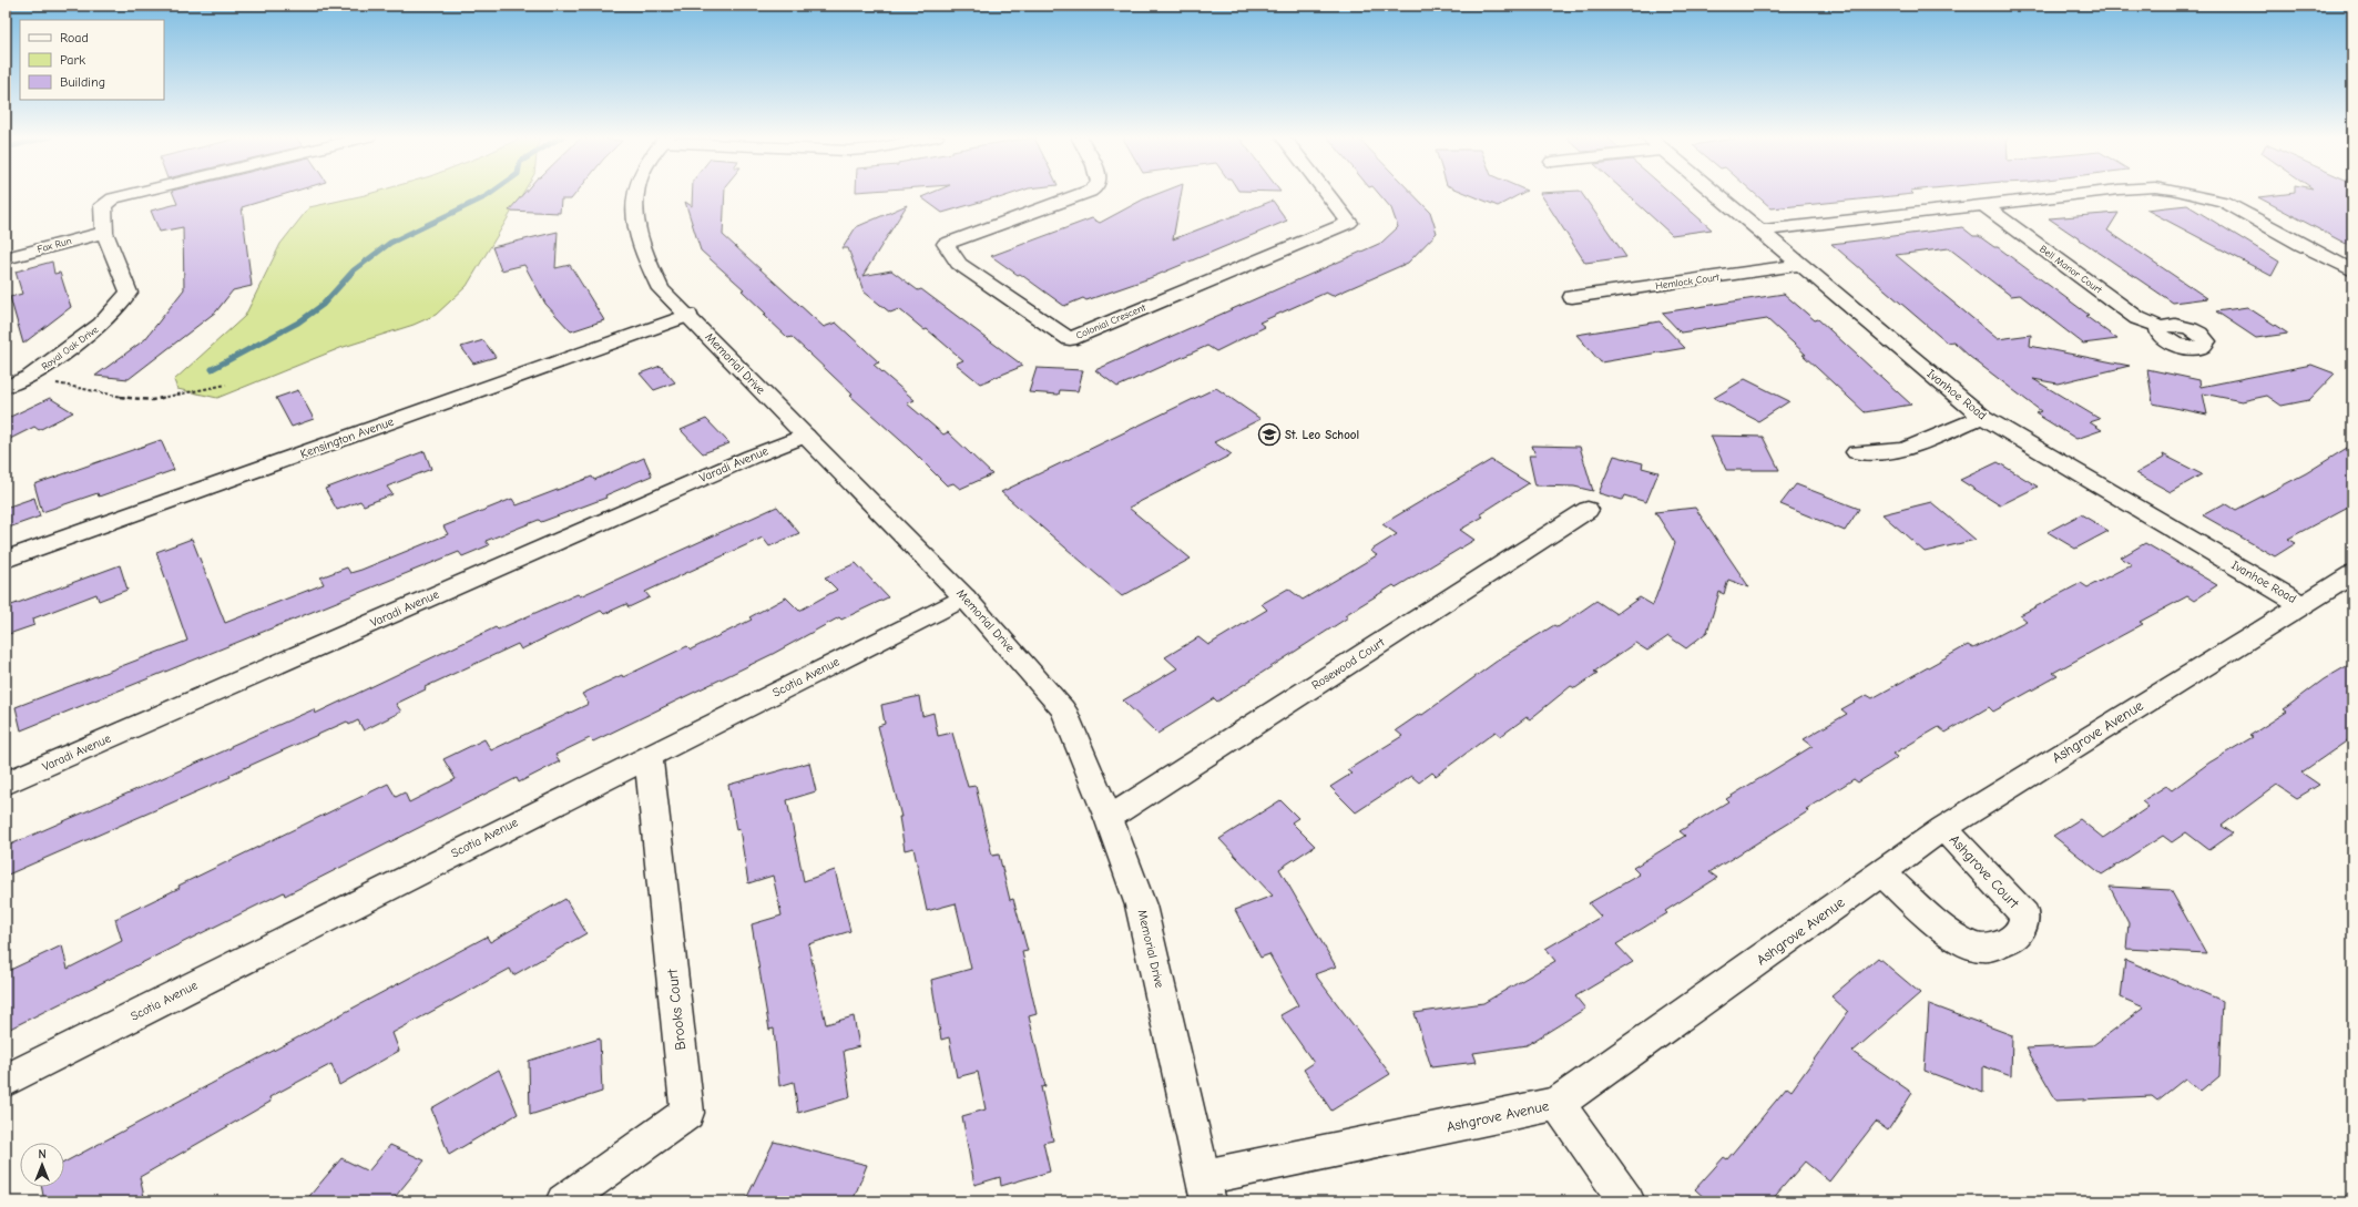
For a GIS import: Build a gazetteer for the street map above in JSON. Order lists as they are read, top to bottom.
{
  "streets": {
    "street": [
      "Fox Run",
      "Bell Manor Court",
      "Hemlock Court",
      "Colonial Crescent",
      "Royal Oak Drive",
      "Memorial Drive",
      "Ivanhoe Road",
      "Kensington Avenue",
      "Varadi Avenue",
      "Rosewood Court",
      "Scotia Avenue",
      "Ashgrove Avenue",
      "Ashgrove Court",
      "Brooks Court"
    ]
  },
  "crossings": [
    ["Fox Run", "Royal Oak Drive"],
    ["Hemlock Court", "Ivanhoe Road"],
    ["Memorial Drive", "Kensington Avenue"],
    ["Memorial Drive", "Varadi Avenue"],
    ["Memorial Drive", "Rosewood Court"],
    ["Memorial Drive", "Scotia Avenue"],
    ["Memorial Drive", "Ashgrove Avenue"],
    ["Ivanhoe Road", "Ashgrove Avenue"],
    ["Scotia Avenue", "Brooks Court"],
    ["Ashgrove Avenue", "Ashgrove Court"]
  ],
  "places": {
    "school or university": ["St. Leo School"]
  },
  "legend": ["Road", "Park", "Building"],
  "north": "top"
}
